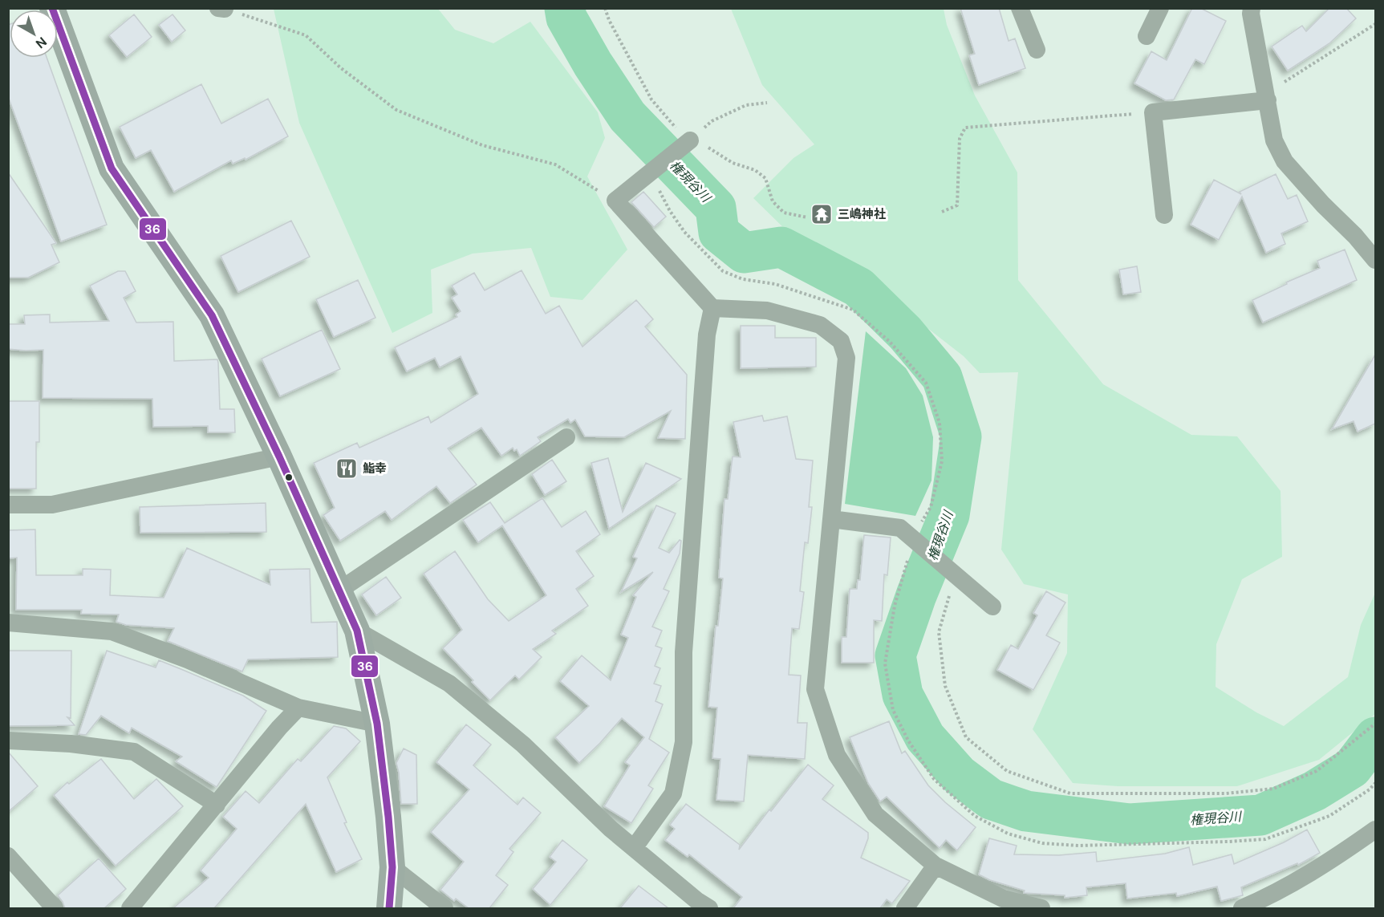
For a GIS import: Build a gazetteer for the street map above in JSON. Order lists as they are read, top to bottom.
{
  "water": ["権現谷川"],
  "places": {
    "temple": ["三嶋神社"],
    "restaurant": ["鮨幸"]
  },
  "lines": ["transit line 36"],
  "north": "bottom right"
}
